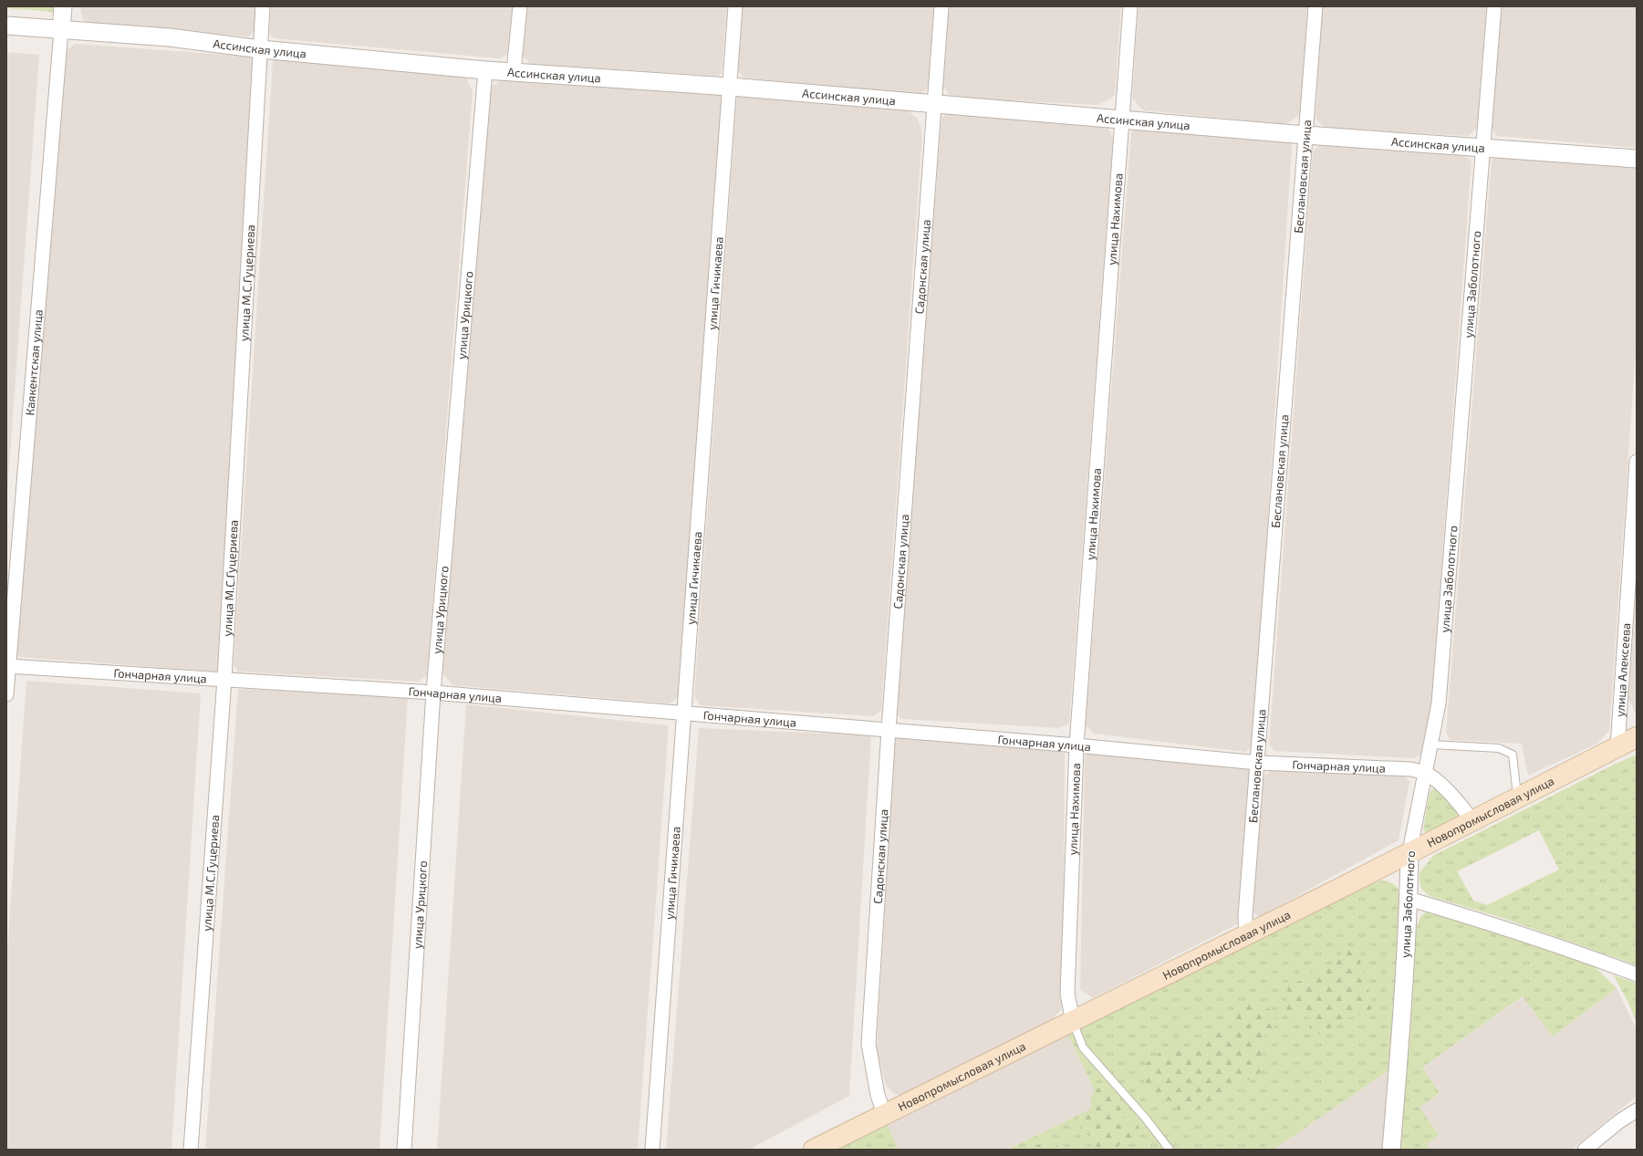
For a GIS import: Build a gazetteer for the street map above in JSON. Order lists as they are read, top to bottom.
{
  "streets": {
    "main road": ["Новопромысловая улица"],
    "street": [
      "Ассинская улица",
      "Беслановская улица",
      "улица Нахимова",
      "Садонская улица",
      "улица М.С.Гуцериева",
      "улица Гичикаева",
      "улица Заболотного",
      "улица Урицкого",
      "Каякентская улица",
      "улица Алексеева",
      "Гончарная улица"
    ]
  },
  "crossings": [
    ["Ассинская улица", "Беслановская улица"],
    ["Ассинская улица", "улица Нахимова"],
    ["Ассинская улица", "Садонская улица"],
    ["Ассинская улица", "улица М.С.Гуцериева"],
    ["Ассинская улица", "улица Гичикаева"],
    ["Ассинская улица", "улица Заболотного"],
    ["Ассинская улица", "улица Урицкого"],
    ["Ассинская улица", "Каякентская улица"],
    ["Беслановская улица", "Гончарная улица"],
    ["Беслановская улица", "Новопромысловая улица"],
    ["улица Нахимова", "Гончарная улица"],
    ["улица Нахимова", "Новопромысловая улица"],
    ["Садонская улица", "Гончарная улица"],
    ["Садонская улица", "Новопромысловая улица"],
    ["улица М.С.Гуцериева", "Гончарная улица"],
    ["улица Гичикаева", "Гончарная улица"],
    ["улица Заболотного", "Гончарная улица"],
    ["улица Заболотного", "Новопромысловая улица"],
    ["улица Урицкого", "Гончарная улица"],
    ["Каякентская улица", "Гончарная улица"],
    ["улица Алексеева", "Новопромысловая улица"],
    ["Гончарная улица", "Новопромысловая улица"]
  ]
}
